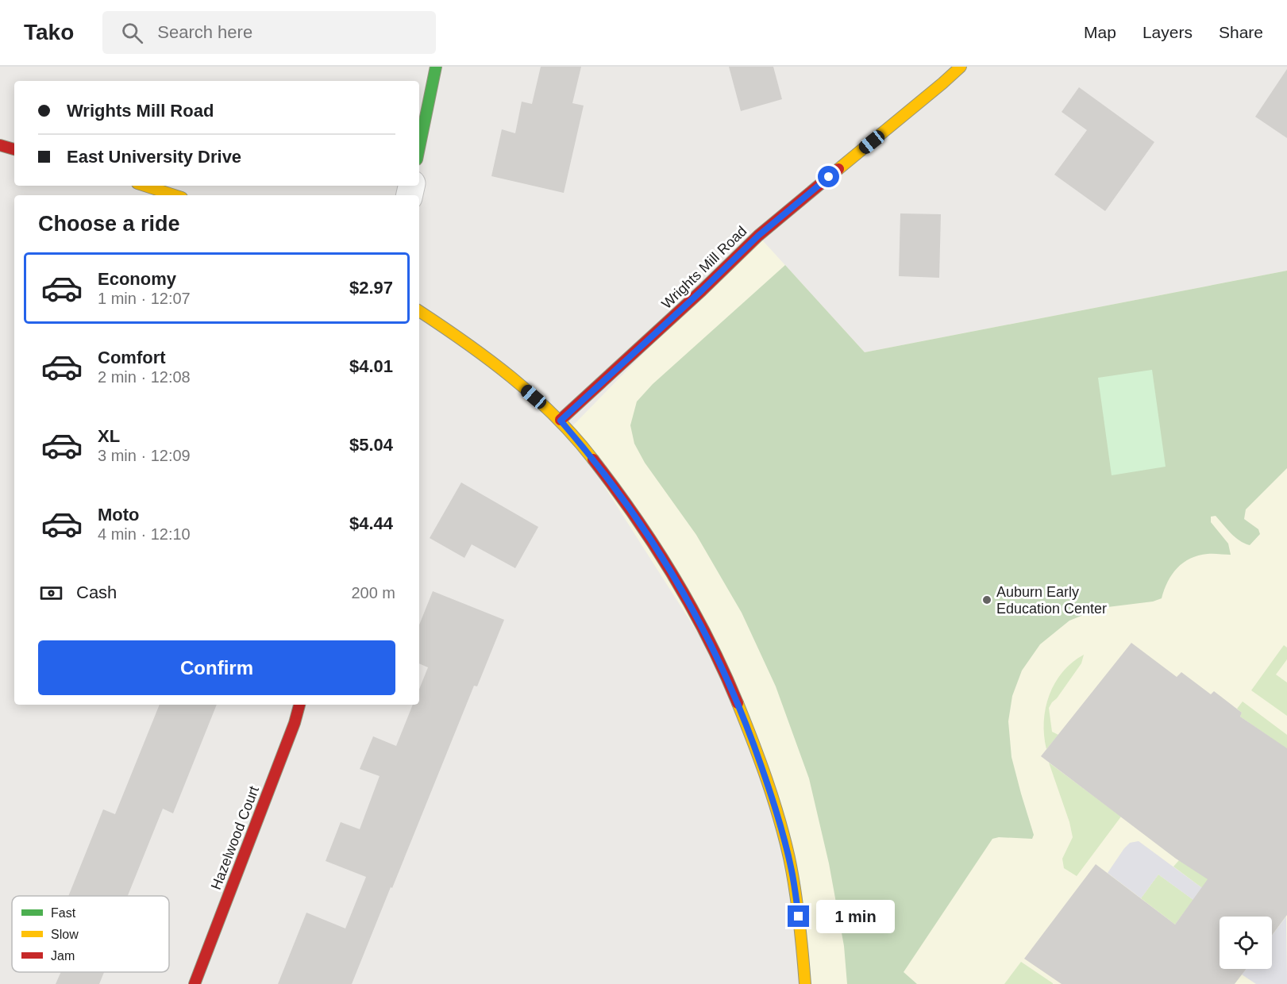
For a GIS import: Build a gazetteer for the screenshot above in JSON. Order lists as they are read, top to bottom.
{
  "streets": {
    "street": ["Wrights Mill Road", "Hazelwood Court"]
  },
  "places": ["Auburn Early Education Center"],
  "legend": ["Fast", "Slow", "Jam"],
  "page": {
    "header": "Tako",
    "search": "Search here",
    "nav": ["Map", "Layers", "Share"],
    "banner": ["Wrights Mill Road", "East University Drive"],
    "heading": "Choose a ride",
    "list": [
      {
        "name": "Economy",
        "note": "1 min · 12:07",
        "value": "$2.97"
      },
      {
        "name": "Comfort",
        "note": "2 min · 12:08",
        "value": "$4.01"
      },
      {
        "name": "XL",
        "note": "3 min · 12:09",
        "value": "$5.04"
      },
      {
        "name": "Moto",
        "note": "4 min · 12:10",
        "value": "$4.44"
      }
    ],
    "pay": ["Cash", "200 m"],
    "buttons": "Confirm",
    "bubble": "1 min"
  }
}
